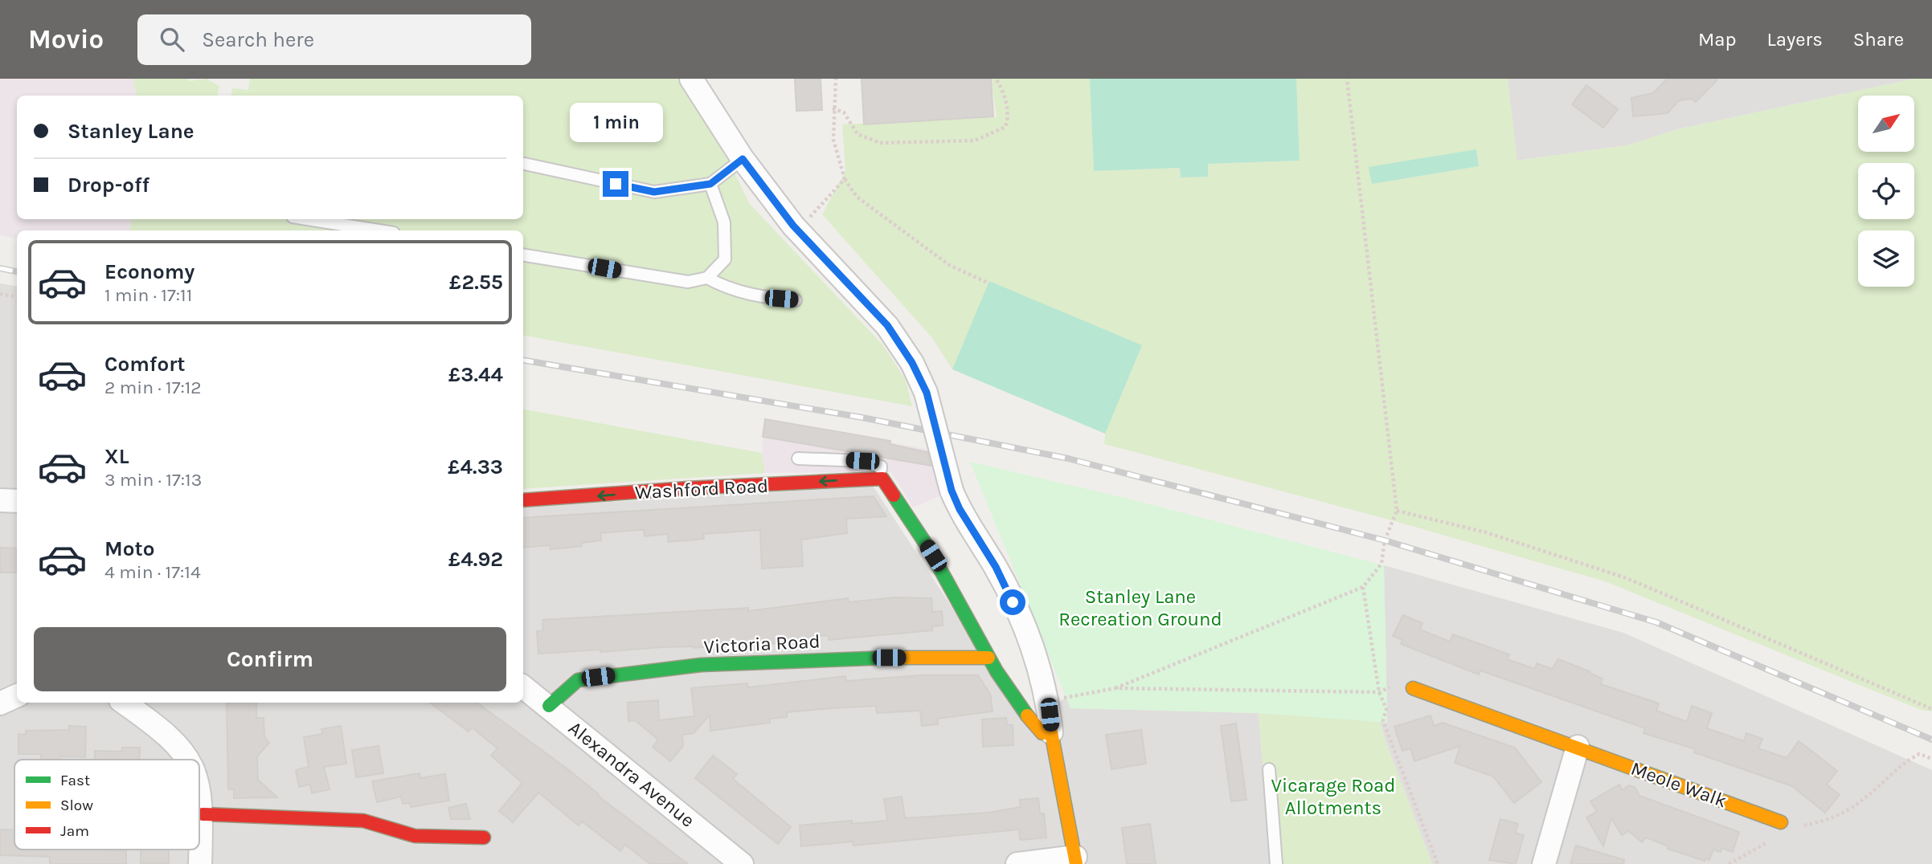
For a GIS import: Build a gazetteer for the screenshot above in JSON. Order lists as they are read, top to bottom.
{
  "streets": {
    "street": [
      "Washford Road",
      "Victoria Road",
      "Alexandra Avenue",
      "Meole Walk"
    ]
  },
  "crossings": [
    ["Victoria Road", "Alexandra Avenue"]
  ],
  "one_way": ["Washford Road"],
  "parks": ["Stanley Lane Recreation Ground", "Vicarage Road Allotments"],
  "legend": ["Fast", "Slow", "Jam"],
  "north": "top right",
  "page": {
    "header": "Movio",
    "search": "Search here",
    "nav": ["Map", "Layers", "Share"],
    "banner": ["Stanley Lane", "Drop-off"],
    "bubble": "1 min",
    "list": [
      {
        "name": "Economy",
        "note": "1 min · 17:11",
        "value": "£2.55"
      },
      {
        "name": "Comfort",
        "note": "2 min · 17:12",
        "value": "£3.44"
      },
      {
        "name": "XL",
        "note": "3 min · 17:13",
        "value": "£4.33"
      },
      {
        "name": "Moto",
        "note": "4 min · 17:14",
        "value": "£4.92"
      }
    ],
    "buttons": "Confirm"
  }
}
